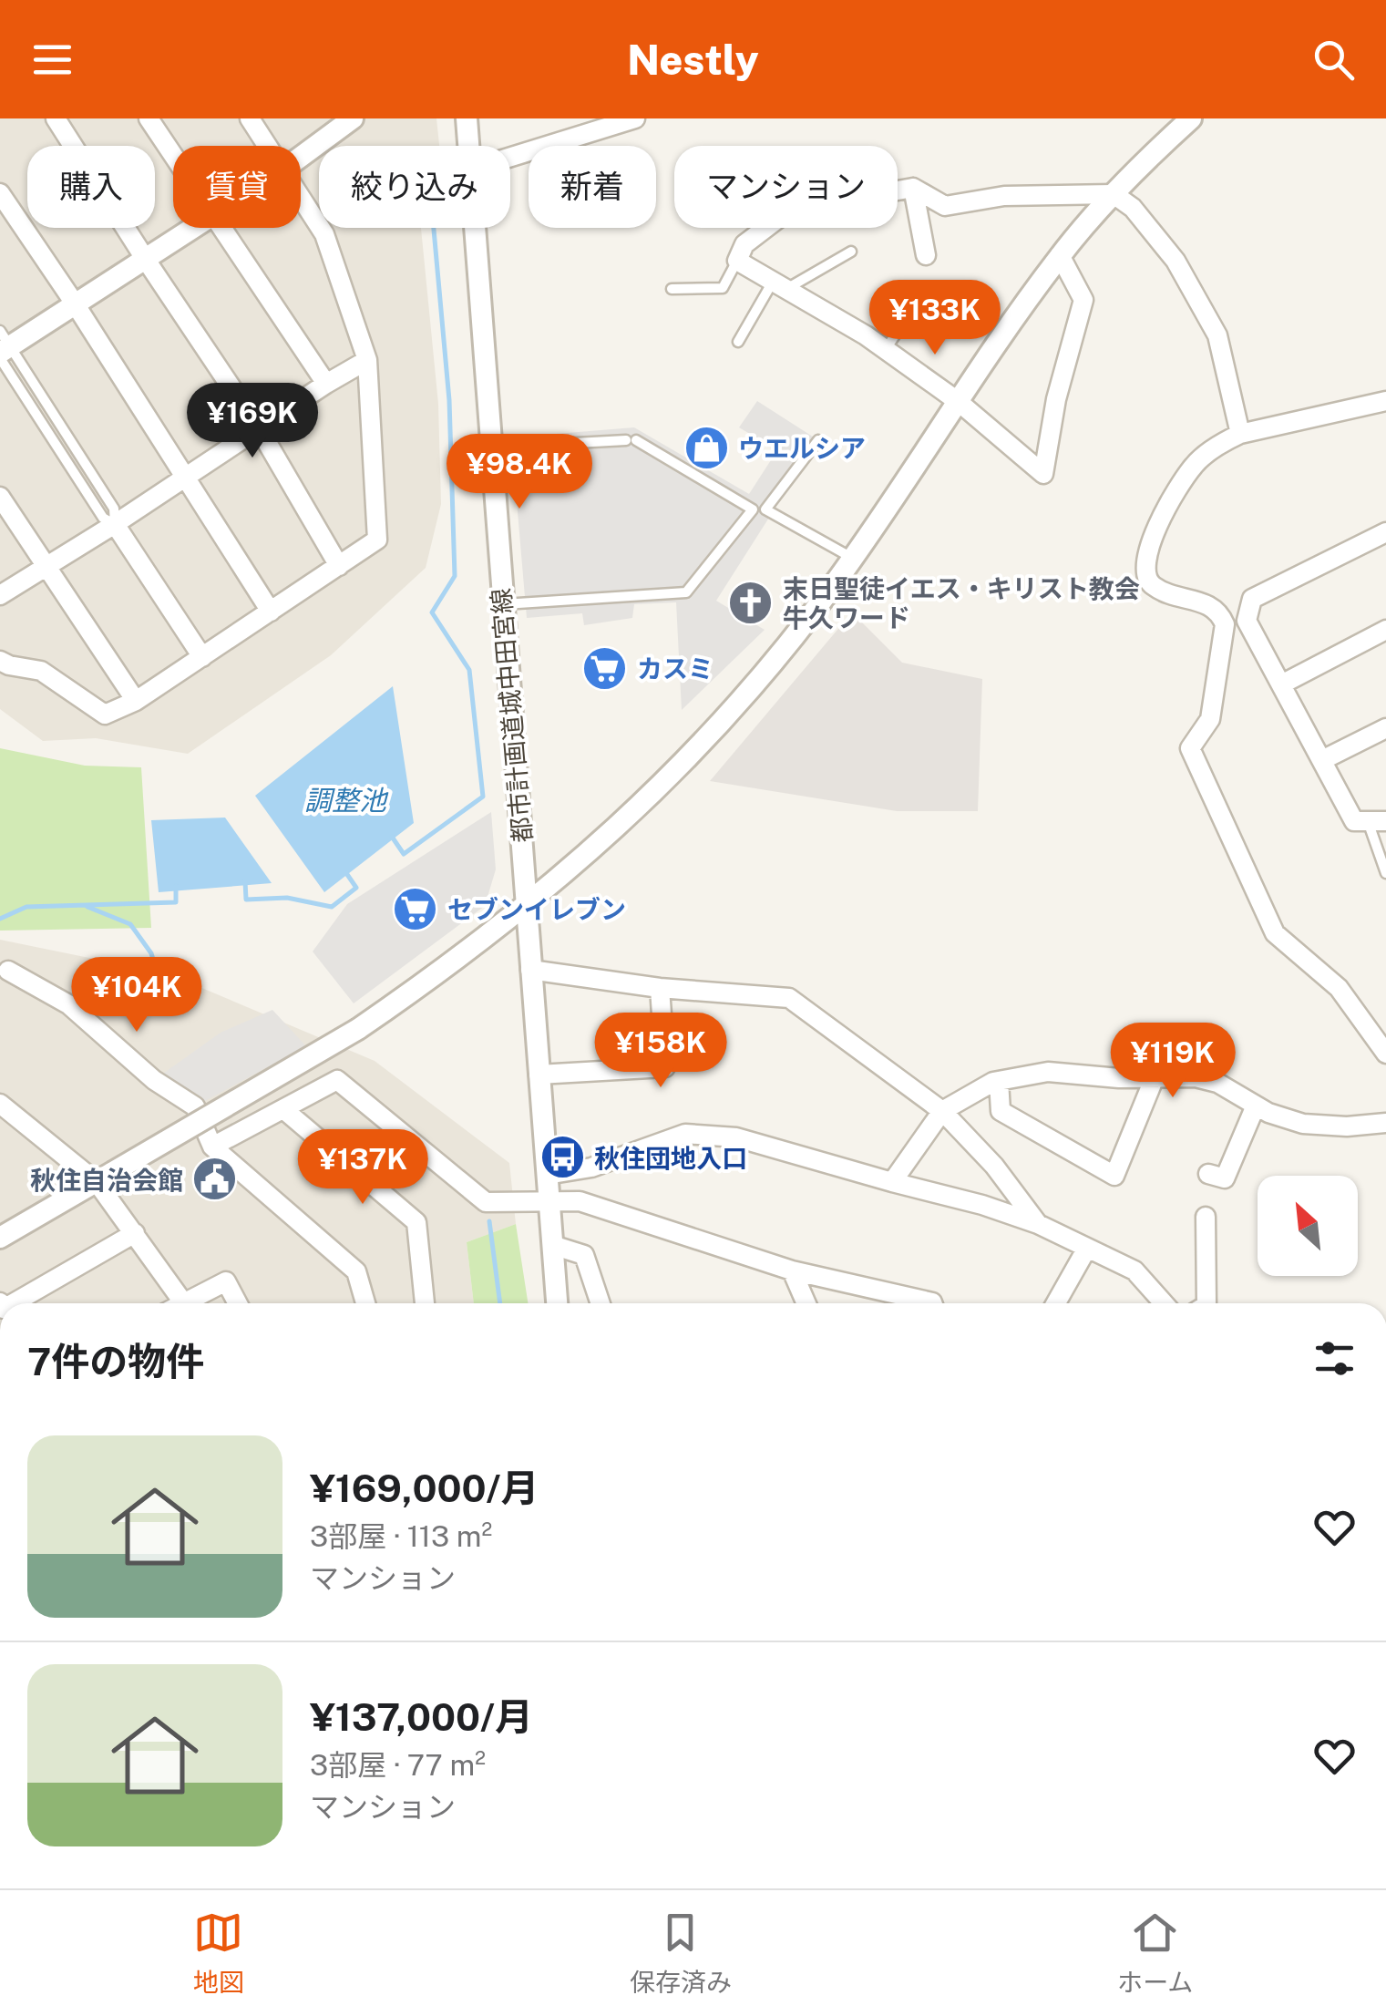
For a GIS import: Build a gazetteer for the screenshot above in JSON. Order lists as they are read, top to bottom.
{
  "streets": {
    "street": ["都市計画道城中田宮線"]
  },
  "water": ["調整池"],
  "places": {
    "shop": ["ウエルシア"],
    "church": ["末日聖徒イエス・キリスト教会 牛久ワード"],
    "supermarket": ["カスミ", "セブンイレブン"],
    "bus stop": ["秋住団地入口"],
    "public building": ["秋住自治会館"]
  },
  "north": "top left",
  "page": {
    "header": "Nestly",
    "chip": [
      "購入",
      "賃貸",
      "絞り込み",
      "新着",
      "マンション"
    ],
    "price": [
      "¥133K",
      "¥169K",
      "¥98.4K",
      "¥104K",
      "¥158K",
      "¥119K",
      "¥137K"
    ],
    "heading": "7件の物件",
    "list": [
      {
        "name": "¥169,000/月",
        "note": "3部屋 · 113 m² · マンション"
      },
      {
        "name": "¥137,000/月",
        "note": "3部屋 · 77 m² · マンション"
      }
    ],
    "tabs": ["地図", "保存済み", "ホーム"]
  }
}
